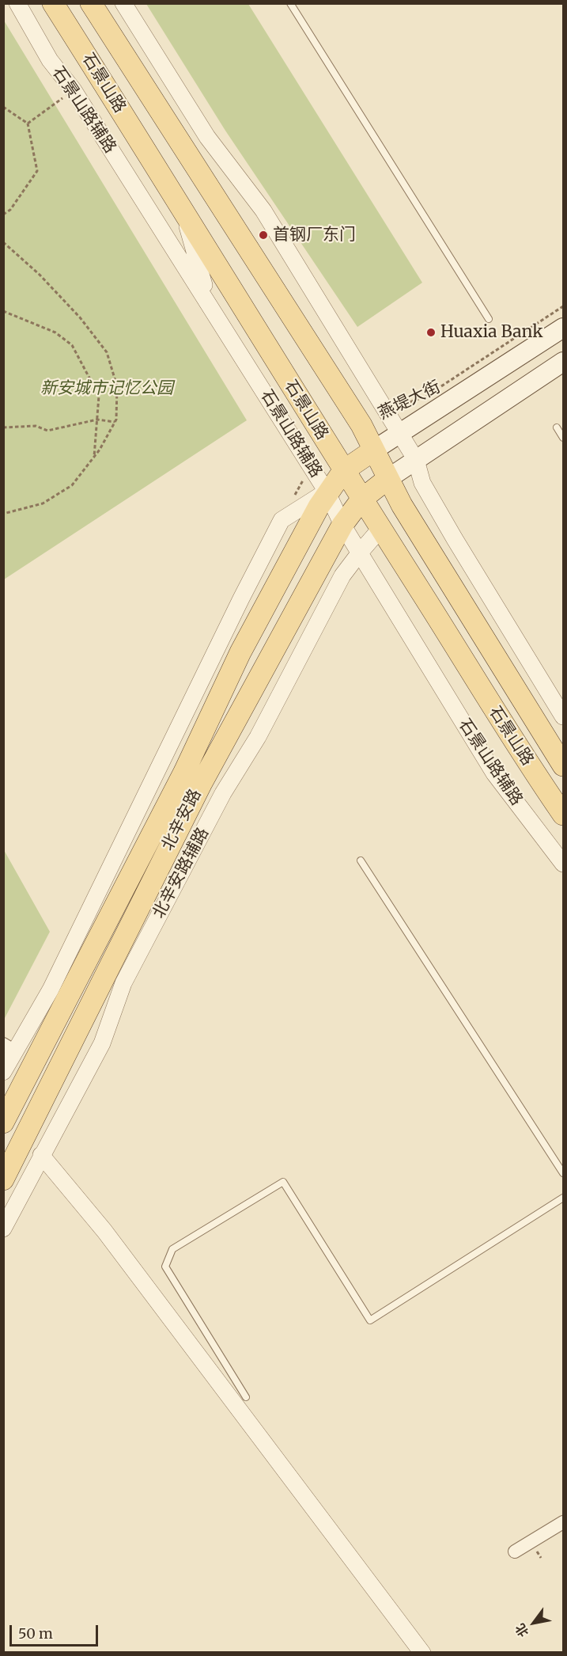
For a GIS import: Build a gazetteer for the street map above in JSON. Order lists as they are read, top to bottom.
{
  "streets": {
    "main road": ["石景山路", "燕堤大街", "北辛安路"],
    "street": ["石景山路辅路", "北辛安路辅路"]
  },
  "crossings": [
    ["石景山路", "燕堤大街"],
    ["石景山路", "北辛安路"],
    ["石景山路", "北辛安路辅路"],
    ["石景山路辅路", "北辛安路"],
    ["石景山路辅路", "北辛安路辅路"],
    ["燕堤大街", "北辛安路"]
  ],
  "parks": ["新安城市记忆公园"],
  "places": ["首钢厂东门", "Huaxia Bank"],
  "scale_bar": "50 m",
  "north": "bottom left"
}
